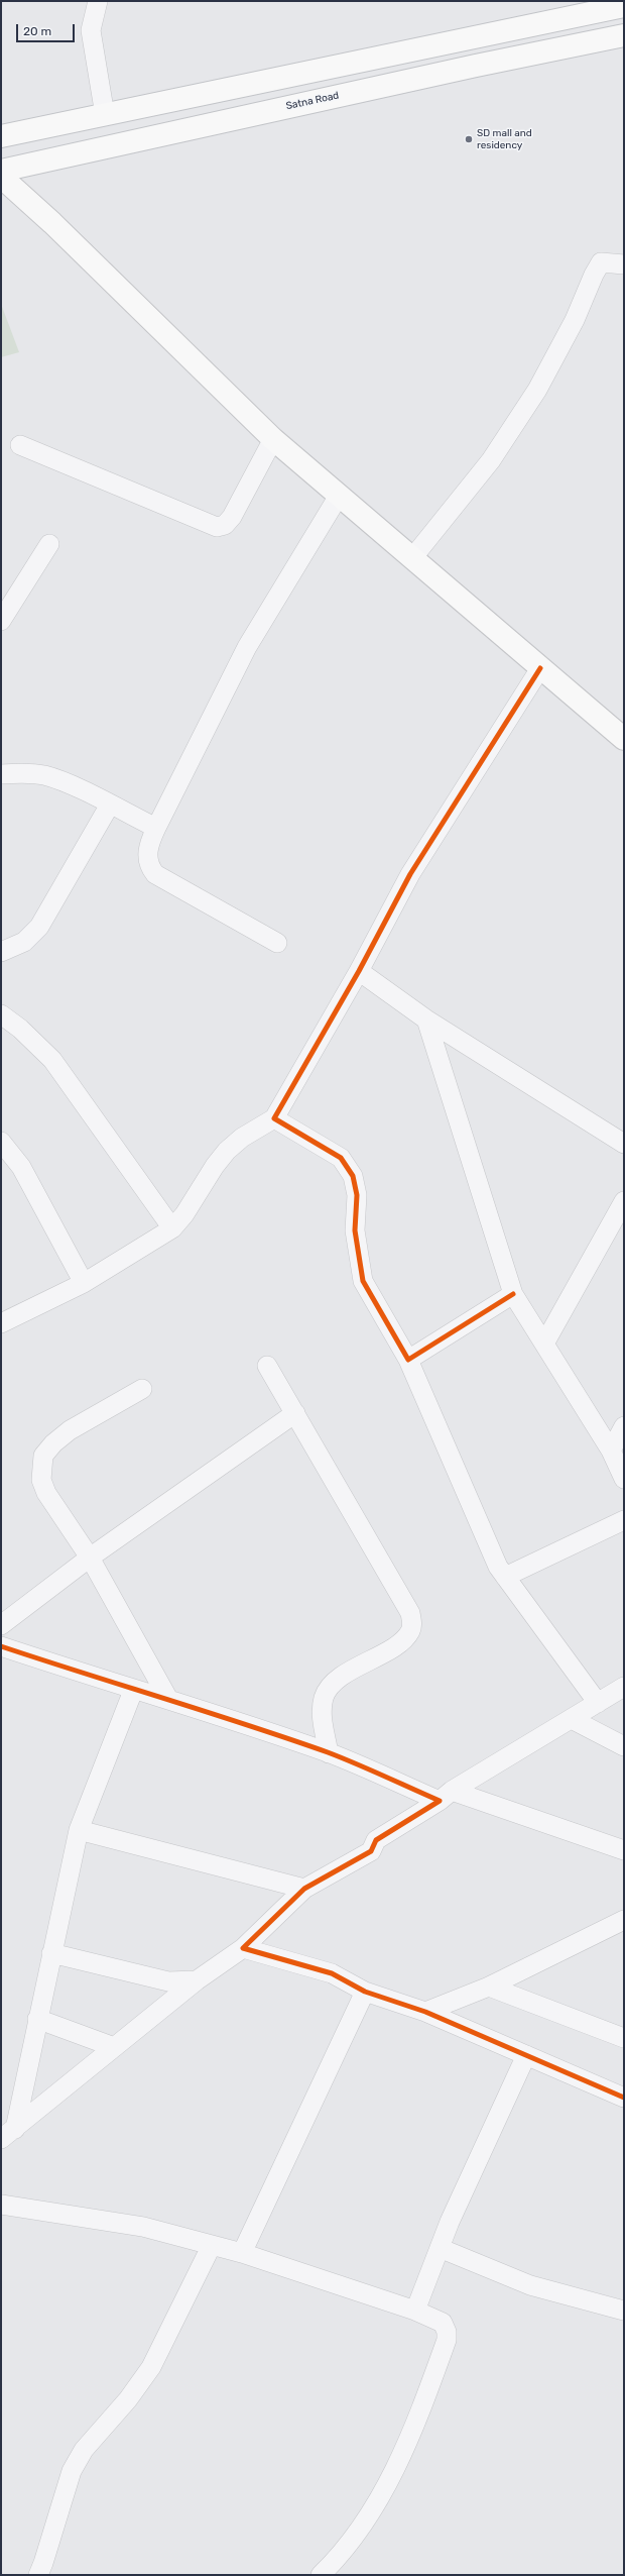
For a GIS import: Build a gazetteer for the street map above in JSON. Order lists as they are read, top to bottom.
{
  "streets": {
    "main road": ["Satna Road"]
  },
  "places": ["SD mall and residency"],
  "scale_bar": "20 m"
}
